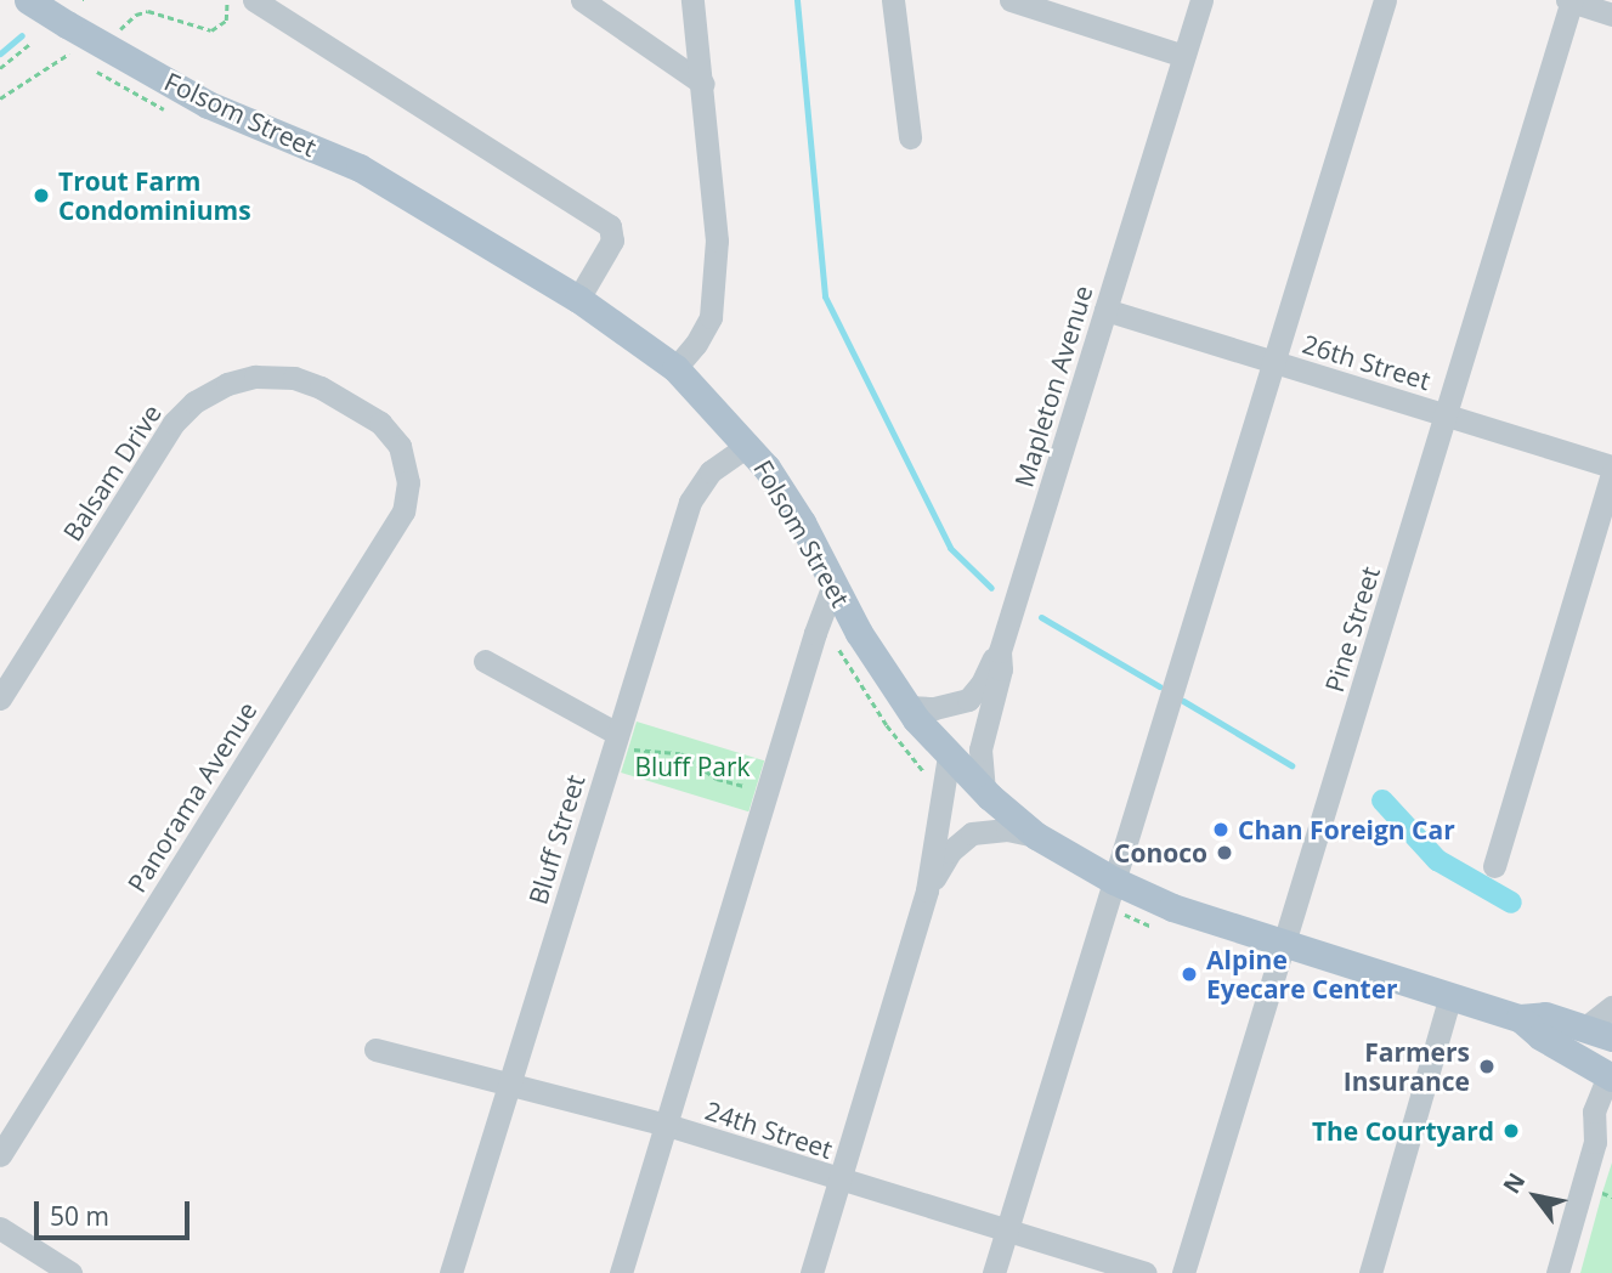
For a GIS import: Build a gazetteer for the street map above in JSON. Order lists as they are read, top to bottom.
{
  "streets": {
    "main road": ["Folsom Street"],
    "street": [
      "26th Street",
      "Mapleton Avenue",
      "Balsam Drive",
      "Pine Street",
      "Panorama Avenue",
      "Bluff Street",
      "24th Street"
    ]
  },
  "crossings": [
    ["Folsom Street", "Mapleton Avenue"],
    ["Folsom Street", "Pine Street"],
    ["Folsom Street", "Bluff Street"],
    ["26th Street", "Mapleton Avenue"],
    ["26th Street", "Pine Street"],
    ["Balsam Drive", "Panorama Avenue"],
    ["Bluff Street", "24th Street"]
  ],
  "parks": ["Bluff Park"],
  "places": [
    "Trout Farm Condominiums",
    "Chan Foreign Car",
    "Conoco",
    "Alpine Eyecare Center",
    "Farmers Insurance",
    "The Courtyard"
  ],
  "scale_bar": "50 m",
  "north": "top left"
}
